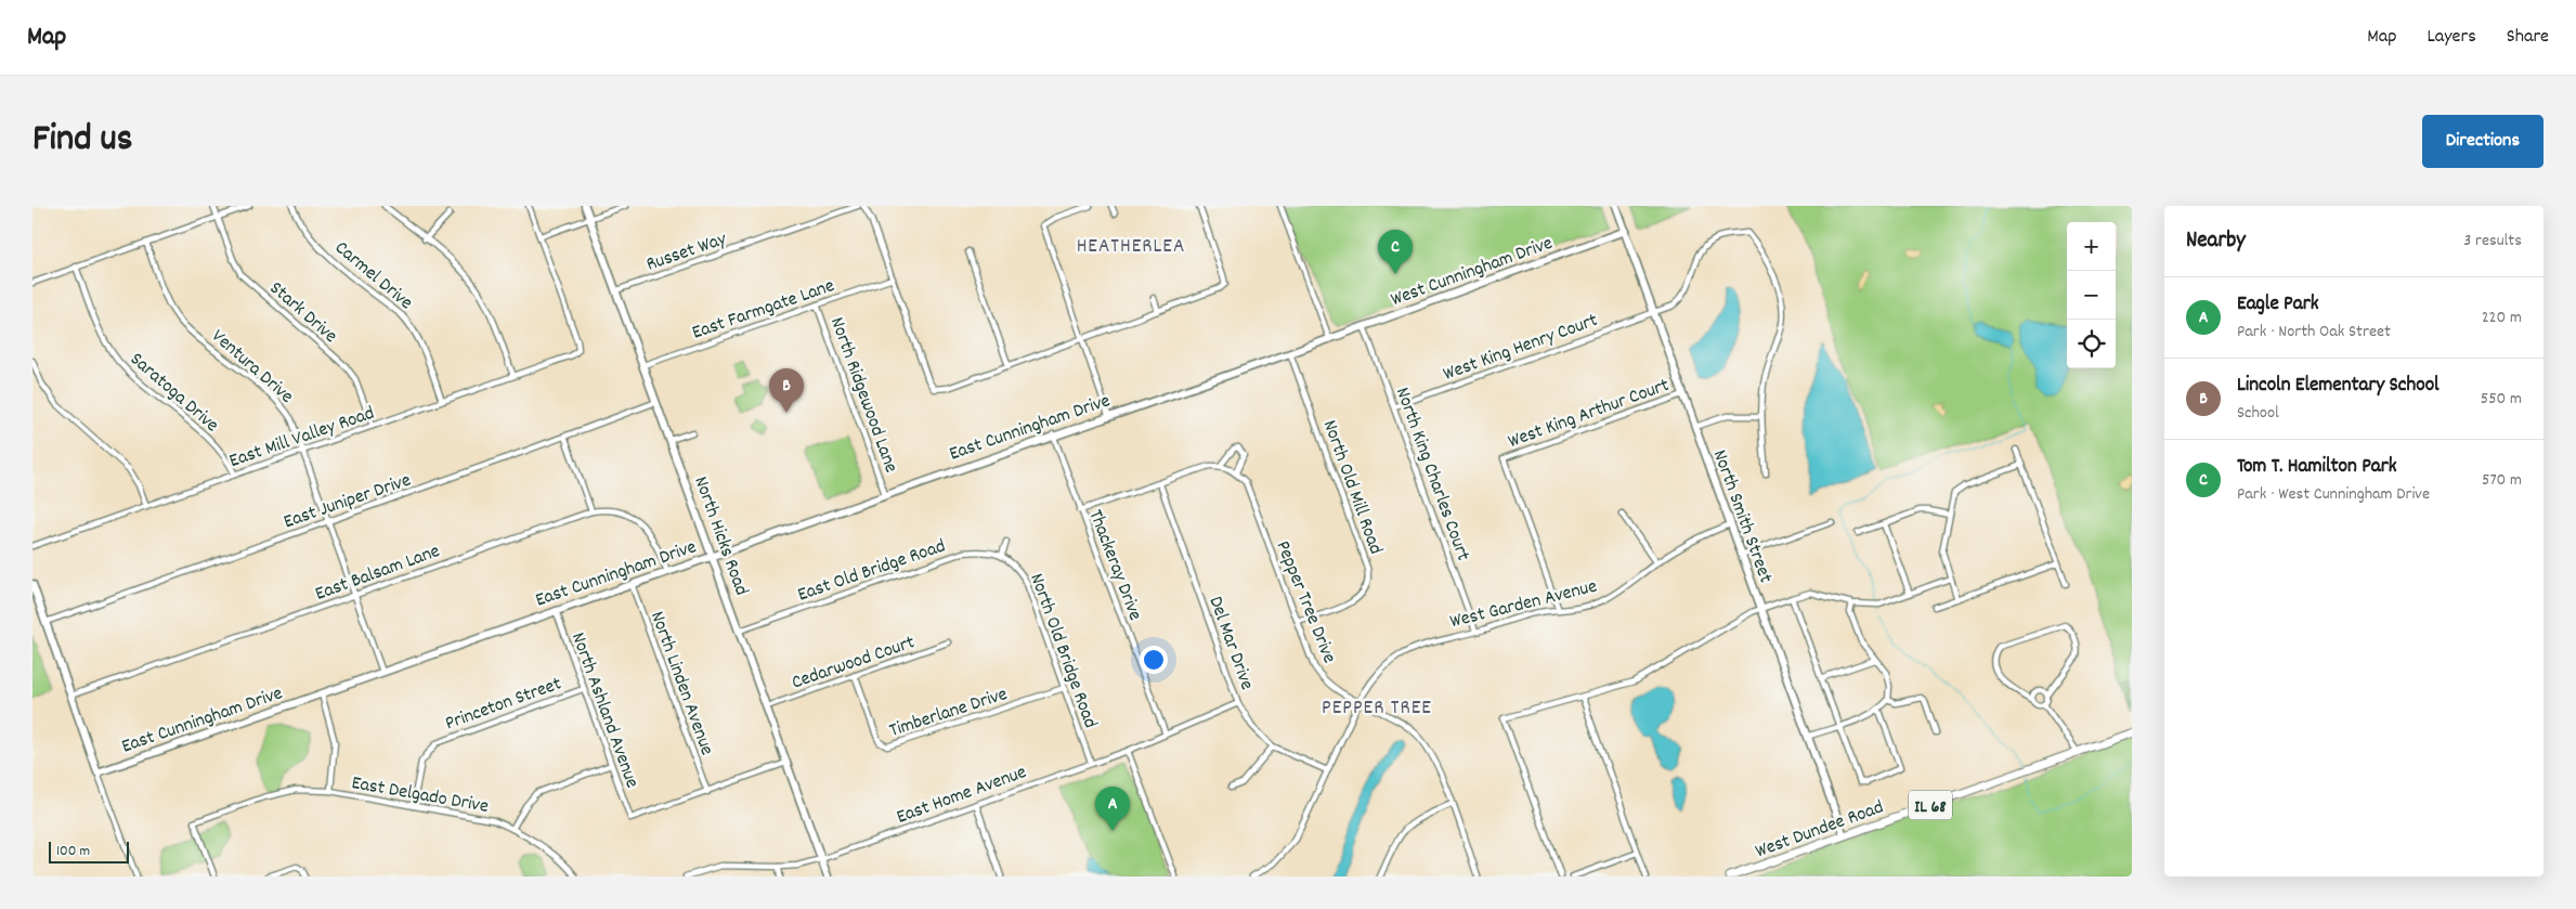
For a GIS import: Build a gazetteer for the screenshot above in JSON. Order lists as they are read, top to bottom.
{
  "streets": {
    "main road": ["IL 68", "West Dundee Road"],
    "street": [
      "Russet Way",
      "West Cunningham Drive",
      "Carmel Drive",
      "East Farmgate Lane",
      "Stark Drive",
      "West King Henry Court",
      "Ventura Drive",
      "Saratoga Drive",
      "North Ridgewood Lane",
      "West King Arthur Court",
      "East Cunningham Drive",
      "East Mill Valley Road",
      "North King Charles Court",
      "North Old Mill Road",
      "East Juniper Drive",
      "North Smith Street",
      "North Hicks Road",
      "Thackeray Drive",
      "East Old Bridge Road",
      "East Balsam Lane",
      "Pepper Tree Drive",
      "West Garden Avenue",
      "Del Mar Drive",
      "North Old Bridge Road",
      "Cedarwood Court",
      "North Linden Avenue",
      "Princeton Street",
      "North Ashland Avenue",
      "Timberlane Drive",
      "East Delgado Drive",
      "East Home Avenue"
    ]
  },
  "crossings": [
    ["Russet Way", "North Hicks Road"],
    ["West Cunningham Drive", "East Cunningham Drive"],
    ["West Cunningham Drive", "North King Charles Court"],
    ["West Cunningham Drive", "North Smith Street"],
    ["Carmel Drive", "East Mill Valley Road"],
    ["East Farmgate Lane", "North Ridgewood Lane"],
    ["East Farmgate Lane", "North Hicks Road"],
    ["Stark Drive", "East Mill Valley Road"],
    ["West King Henry Court", "North King Charles Court"],
    ["West King Henry Court", "North Smith Street"],
    ["Ventura Drive", "East Cunningham Drive"],
    ["Ventura Drive", "East Mill Valley Road"],
    ["Ventura Drive", "East Juniper Drive"],
    ["Ventura Drive", "East Balsam Lane"],
    ["Saratoga Drive", "East Mill Valley Road"],
    ["North Ridgewood Lane", "East Cunningham Drive"],
    ["West King Arthur Court", "North Smith Street"],
    ["West King Arthur Court", "West Garden Avenue"],
    ["East Cunningham Drive", "North Old Mill Road"],
    ["East Cunningham Drive", "North Hicks Road"],
    ["East Cunningham Drive", "Thackeray Drive"],
    ["East Cunningham Drive", "East Balsam Lane"],
    ["East Cunningham Drive", "North Linden Avenue"],
    ["East Cunningham Drive", "North Ashland Avenue"],
    ["North King Charles Court", "West Garden Avenue"],
    ["North Old Mill Road", "Pepper Tree Drive"],
    ["East Juniper Drive", "North Hicks Road"],
    ["North Smith Street", "West Garden Avenue"],
    ["North Smith Street", "West Dundee Road"],
    ["North Hicks Road", "East Old Bridge Road"],
    ["North Hicks Road", "Cedarwood Court"],
    ["North Hicks Road", "East Home Avenue"],
    ["Thackeray Drive", "East Home Avenue"],
    ["East Old Bridge Road", "North Old Bridge Road"],
    ["Pepper Tree Drive", "West Garden Avenue"],
    ["West Garden Avenue", "Del Mar Drive"],
    ["Del Mar Drive", "East Home Avenue"],
    ["North Old Bridge Road", "Timberlane Drive"],
    ["North Old Bridge Road", "East Home Avenue"],
    ["Cedarwood Court", "Timberlane Drive"],
    ["North Linden Avenue", "North Ashland Avenue"],
    ["Princeton Street", "North Ashland Avenue"],
    ["Princeton Street", "East Delgado Drive"]
  ],
  "districts": ["HEATHERLEA", "PEPPER TREE"],
  "scale_bar": "100 m",
  "page": {
    "header": "Map",
    "nav": ["Map", "Layers", "Share"],
    "title": "Find us",
    "buttons": "Directions",
    "heading": ["Nearby", "3 results"],
    "map_buttons": ["+", "−"],
    "pins": ["C", "B", "A"],
    "list": [
      {
        "mark": "A",
        "name": "Eagle Park",
        "note": "Park · North Oak Street",
        "value": "220 m"
      },
      {
        "mark": "B",
        "name": "Lincoln Elementary School",
        "note": "School",
        "value": "550 m"
      },
      {
        "mark": "C",
        "name": "Tom T. Hamilton Park",
        "note": "Park · West Cunningham Drive",
        "value": "570 m"
      }
    ],
    "scale": "100 m"
  }
}
